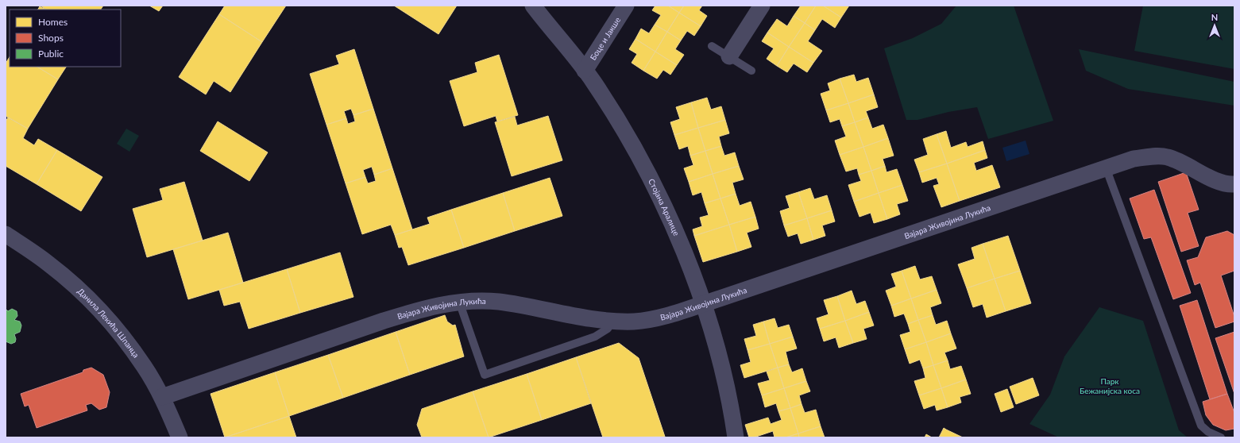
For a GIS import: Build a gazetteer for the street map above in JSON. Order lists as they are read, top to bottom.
{
  "streets": {
    "street": [
      "Боце и Јакше",
      "Стојана Аралице",
      "Вајара Живојина Лукића",
      "Данила Лекића Шпанца"
    ]
  },
  "crossings": [
    ["Боце и Јакше", "Стојана Аралице"],
    ["Стојана Аралице", "Вајара Живојина Лукића"],
    ["Вајара Живојина Лукића", "Данила Лекића Шпанца"]
  ],
  "parks": ["Парк Бежанијска коса"],
  "legend": ["Homes", "Shops", "Public"],
  "north": "top"
}
